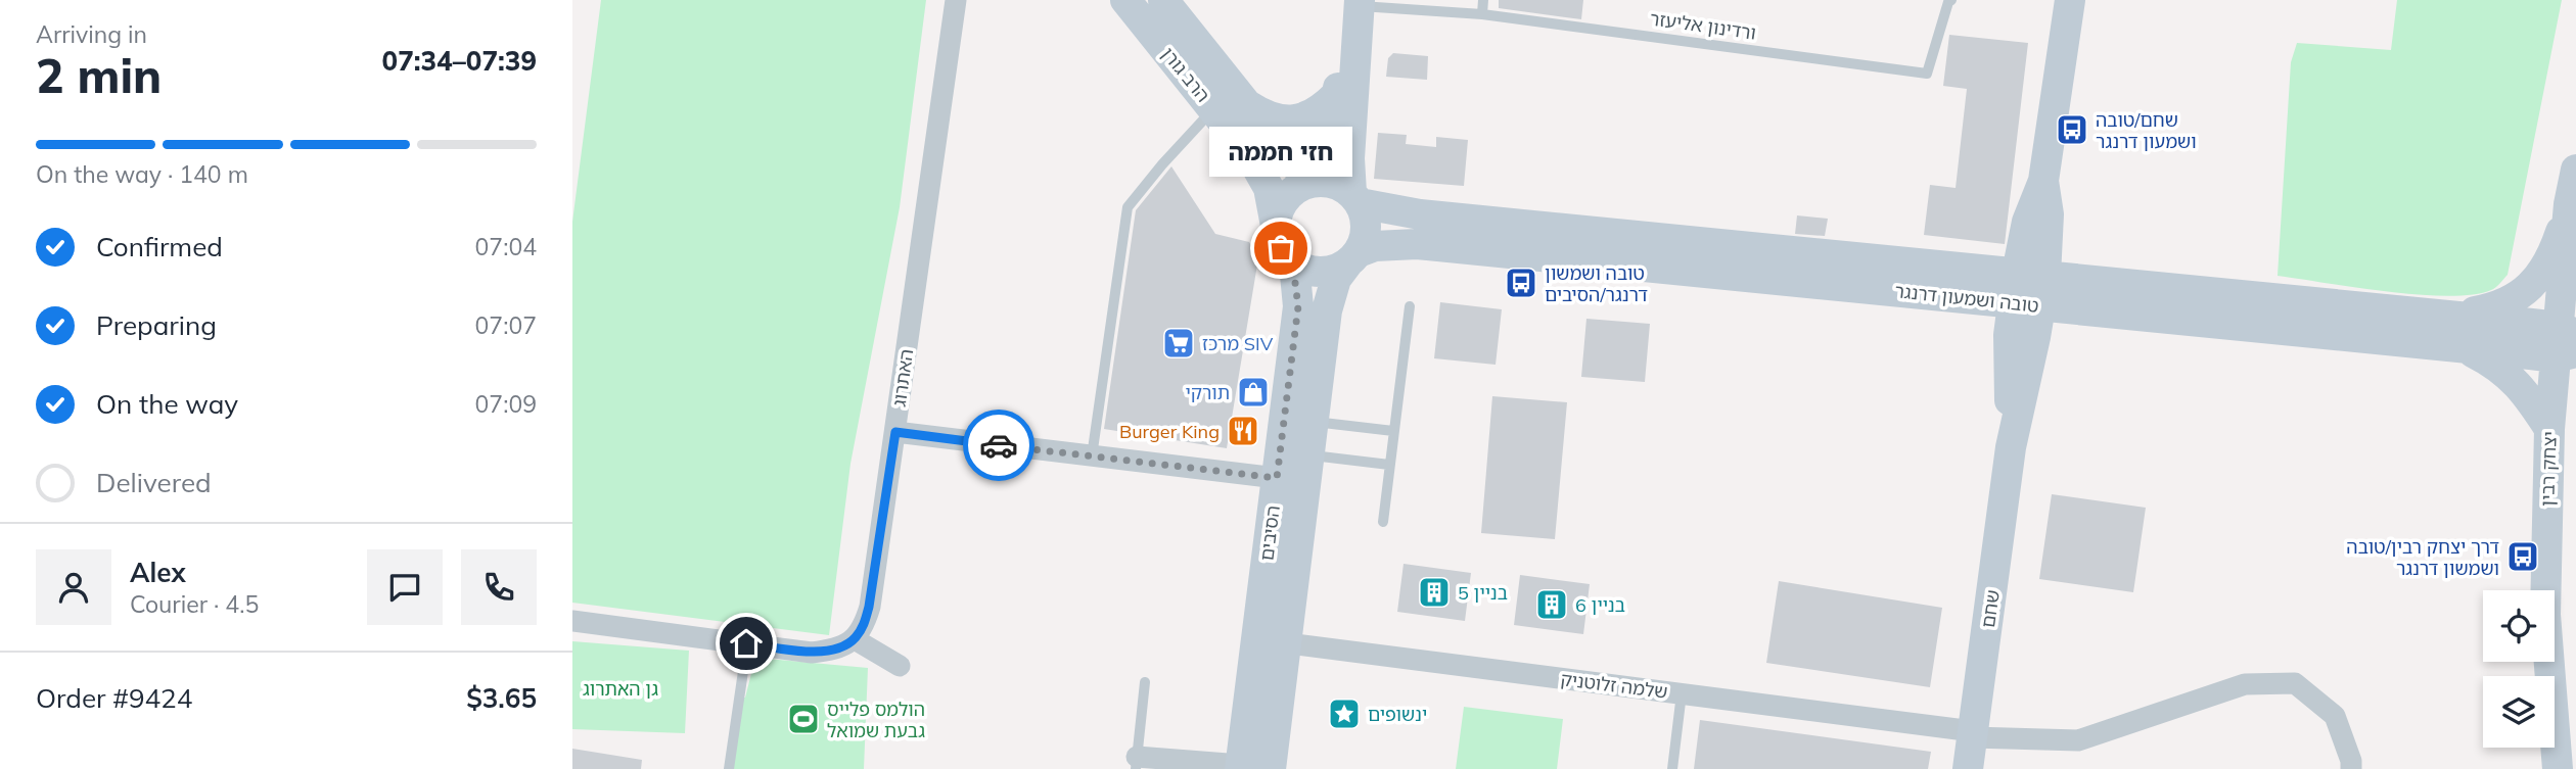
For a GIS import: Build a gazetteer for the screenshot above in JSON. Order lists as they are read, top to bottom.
{
  "streets": {
    "street": [
      "הרב גורן",
      "טובה ושמעון דרנגר",
      "האתרוג",
      "יצחק רבין",
      "הסיבים",
      "שחם",
      "שלמה זלוטניק"
    ],
    "lane": ["ורדינון אליעזר"]
  },
  "crossings": [
    ["הרב גורן", "טובה ושמעון דרנגר"],
    ["הרב גורן", "הסיבים"],
    ["טובה ושמעון דרנגר", "יצחק רבין"],
    ["טובה ושמעון דרנגר", "הסיבים"],
    ["טובה ושמעון דרנגר", "שחם"],
    ["הסיבים", "שלמה זלוטניק"],
    ["שחם", "שלמה זלוטניק"]
  ],
  "parks": ["גן האתרוג"],
  "places": {
    "bus stop": ["שחם/טובה ושמעון דרנגר", "טובה ושמשון דרנגר/הסיבים", "דרך יצחק רבין/טובה ושמשון דרנגר"],
    "other": ["חזי חממה"],
    "supermarket": ["מרכז SIV"],
    "shop": ["תורקי"],
    "restaurant": ["Burger King"],
    "building": ["בניין 5", "בניין 6"],
    "place": ["ינשופים"],
    "sports": ["הולמס פלייס גבעת שמואל"]
  },
  "page": {
    "heading": ["2 min", "Arriving in", "07:34–07:39"],
    "panel": [
      "Alex",
      "Courier · 4.5",
      "Order #9424",
      "$3.65"
    ],
    "bar": "On the way · 140 m",
    "bubble": "חזי חממה",
    "list": [
      ["Confirmed", "07:04"],
      ["Preparing", "07:07"],
      ["On the way", "07:09"],
      "Delivered"
    ]
  }
}
